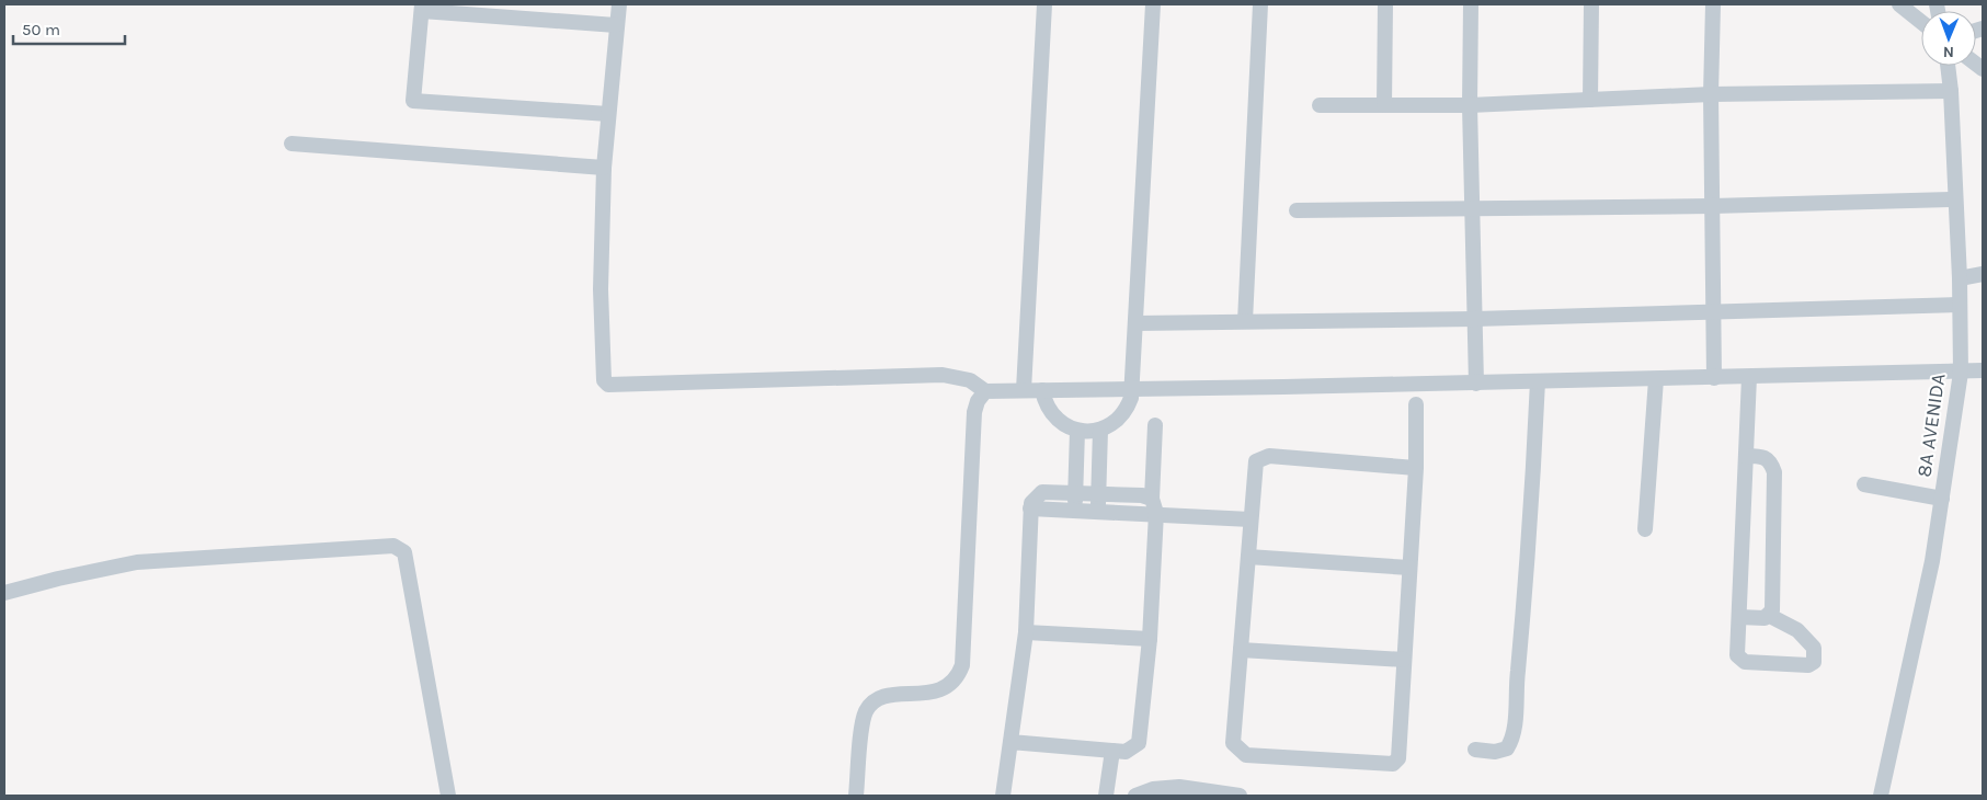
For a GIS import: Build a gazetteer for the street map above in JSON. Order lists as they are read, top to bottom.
{
  "streets": {
    "street": ["8A AVENIDA"]
  },
  "scale_bar": "50 m",
  "north": "bottom"
}
